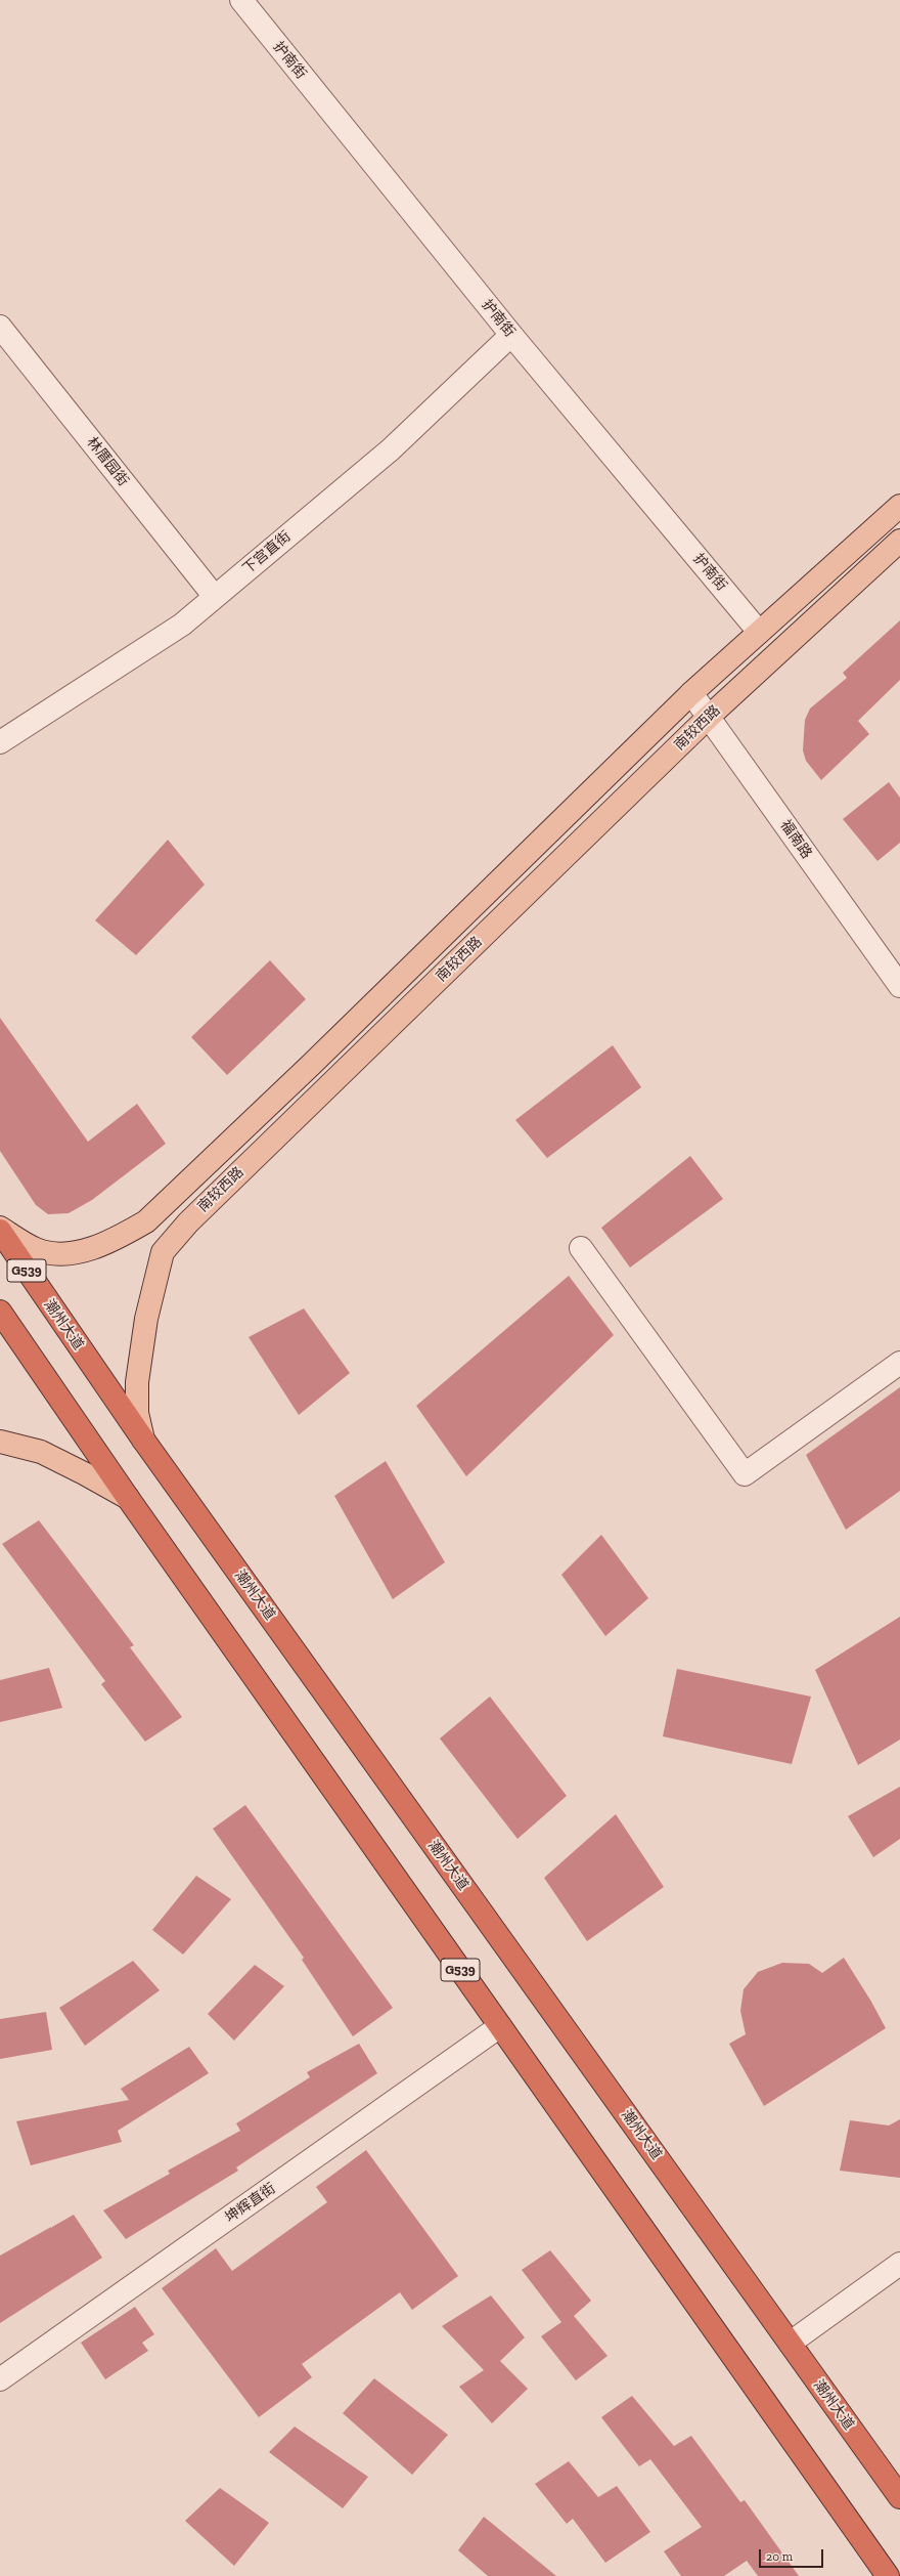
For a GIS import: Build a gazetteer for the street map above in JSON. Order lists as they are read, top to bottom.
{
  "streets": {
    "highway": ["G539", "潮州大道"],
    "main road": ["南较西路"],
    "street": [
      "护南街",
      "林厝园街",
      "下宫直街",
      "福南路",
      "坤辉直街"
    ]
  },
  "crossings": [
    ["护南街", "下宫直街"],
    ["护南街", "南较西路"],
    ["林厝园街", "下宫直街"],
    ["南较西路", "福南路"],
    ["南较西路", "潮州大道"],
    ["G539", "坤辉直街"]
  ],
  "scale_bar": "20 m"
}
